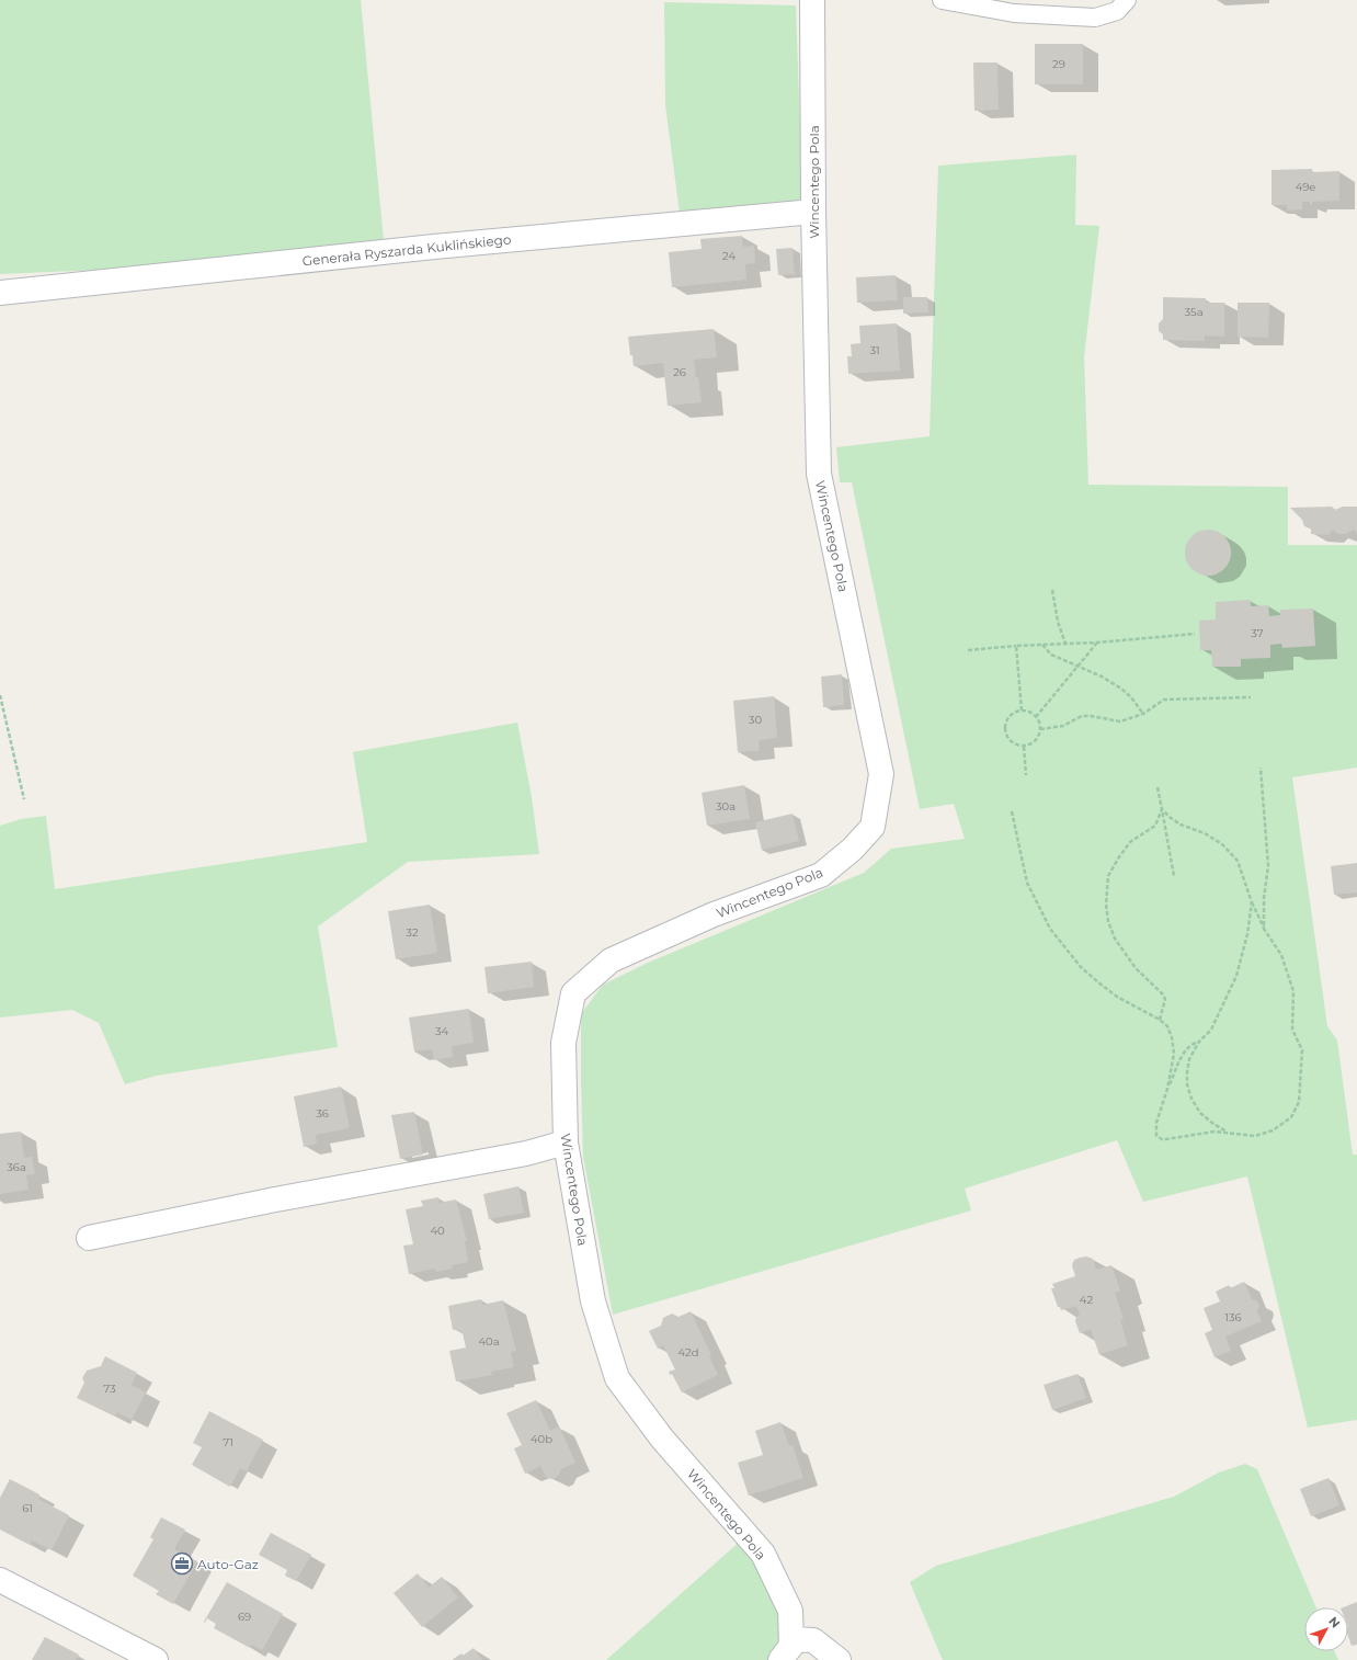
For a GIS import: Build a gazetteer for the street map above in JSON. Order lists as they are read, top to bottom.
{
  "streets": {
    "street": ["Wincentego Pola", "Generała Ryszarda Kuklińskiego"]
  },
  "crossings": [
    ["Wincentego Pola", "Generała Ryszarda Kuklińskiego"]
  ],
  "places": {
    "office": ["Auto-Gaz"]
  },
  "house_numbers": [
    "29",
    "49e",
    "24",
    "35a",
    "31",
    "26",
    "37",
    "30",
    "30a",
    "32",
    "34",
    "36",
    "36a",
    "40",
    "42",
    "136",
    "40a",
    "42d",
    "73",
    "40b",
    "71",
    "61",
    "69"
  ],
  "north": "top right"
}
